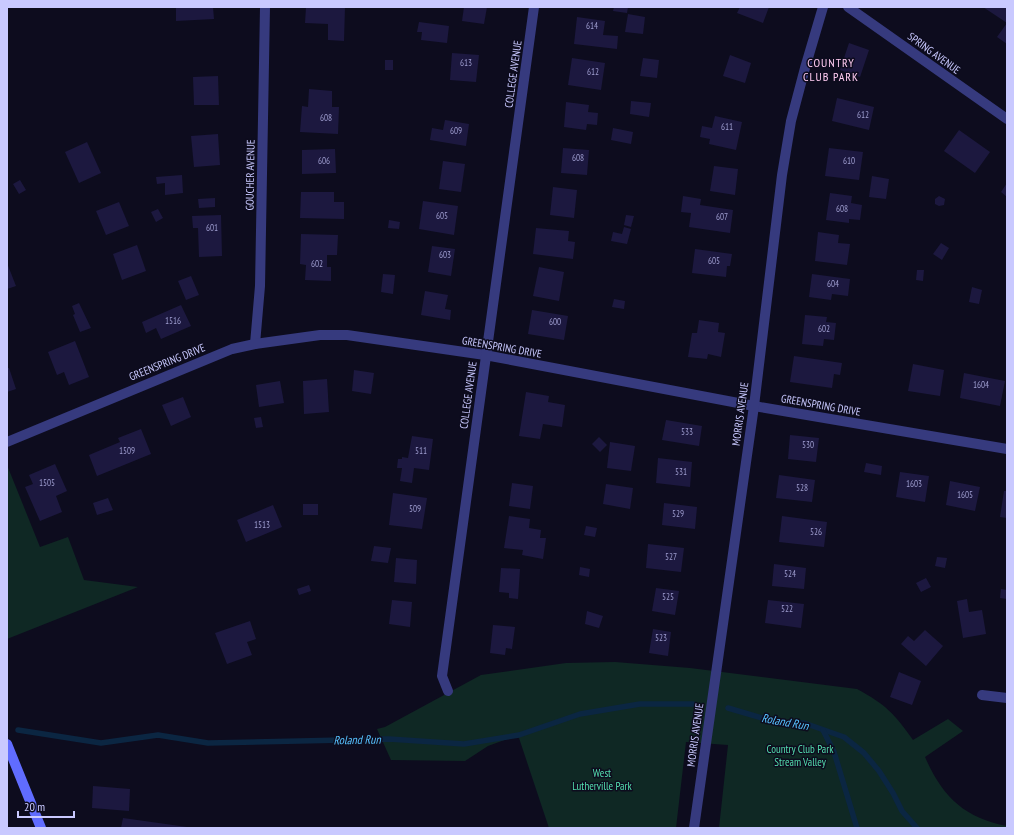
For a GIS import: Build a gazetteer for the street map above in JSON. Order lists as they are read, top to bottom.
{
  "streets": {
    "street": [
      "SPRING AVENUE",
      "COLLEGE AVENUE",
      "GOUCHER AVENUE",
      "GREENSPRING DRIVE",
      "MORRIS AVENUE"
    ]
  },
  "crossings": [
    ["COLLEGE AVENUE", "GREENSPRING DRIVE"],
    ["GOUCHER AVENUE", "GREENSPRING DRIVE"],
    ["GREENSPRING DRIVE", "MORRIS AVENUE"]
  ],
  "districts": ["COUNTRY CLUB PARK"],
  "water": ["Roland Run"],
  "parks": ["Country Club Park Stream Valley", "West Lutherville Park"],
  "house_numbers": [
    "614",
    "613",
    "612",
    "612",
    "608",
    "611",
    "609",
    "608",
    "606",
    "610",
    "608",
    "605",
    "607",
    "601",
    "603",
    "605",
    "602",
    "604",
    "1516",
    "600",
    "602",
    "1604",
    "533",
    "530",
    "1509",
    "511",
    "531",
    "1505",
    "1603",
    "528",
    "1605",
    "509",
    "529",
    "1513",
    "526",
    "527",
    "524",
    "525",
    "522",
    "523"
  ],
  "scale_bar": "20 m"
}
